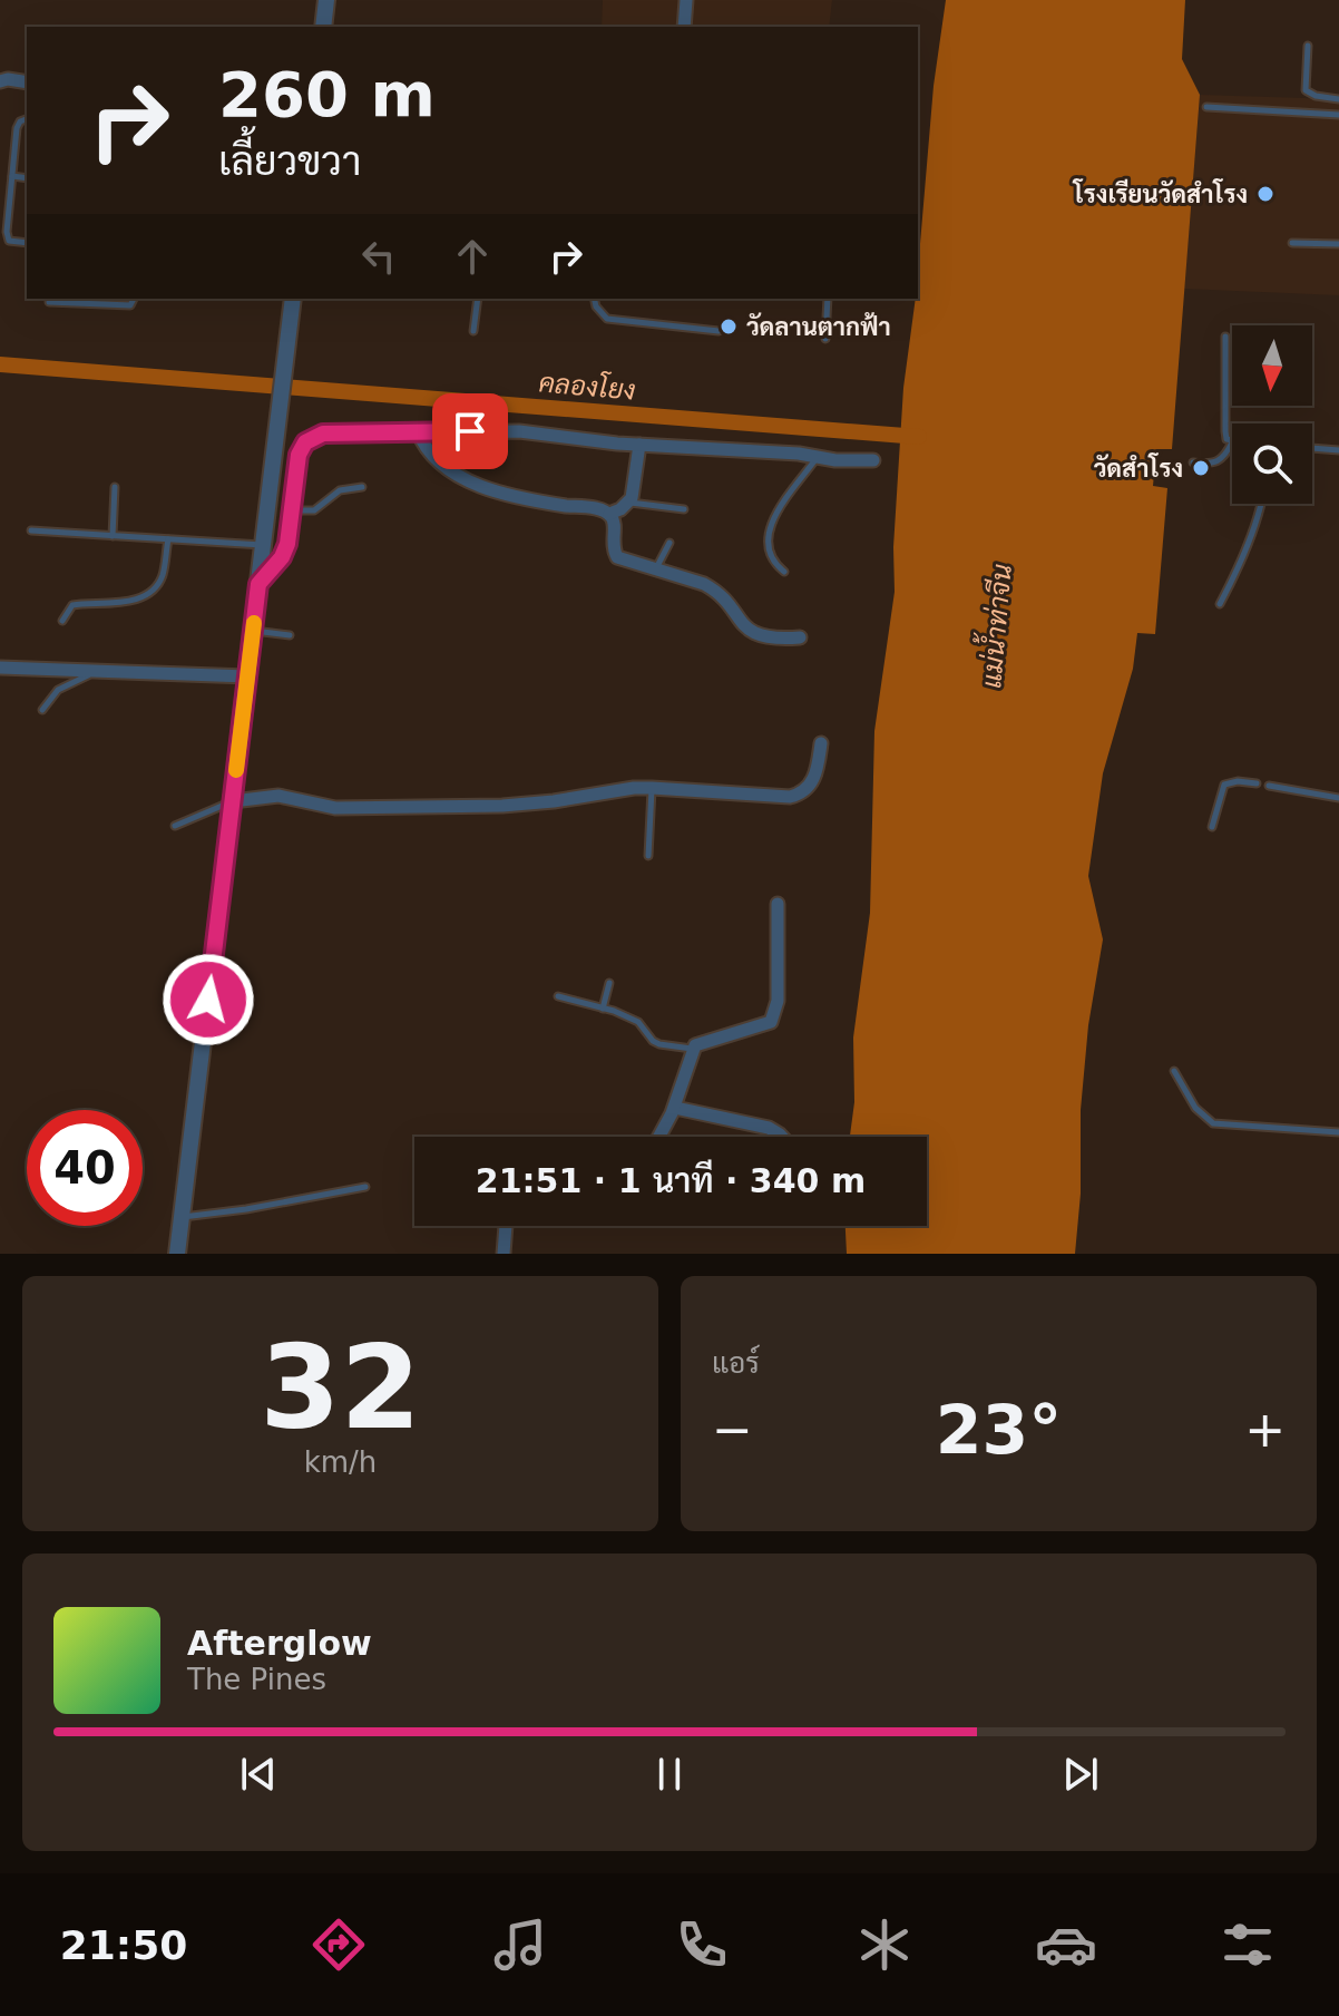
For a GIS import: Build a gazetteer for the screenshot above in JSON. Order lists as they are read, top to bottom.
{
  "water": ["คลองโยง", "แม่น้ำท่าจีน"],
  "places": ["โรงเรียนวัดสำโรง", "วัดลานตากฟ้า", "วัดสำโรง"],
  "north": "bottom",
  "page": {
    "turn": ["260 m", "เลี้ยวขวา"],
    "limit": "40",
    "trip": "21:51 · 1 นาที · 340 m",
    "tile": [
      ["32", "km/h"],
      "แอร์"
    ],
    "heat": ["−", "23°", "+"],
    "song": ["Afterglow", "The Pines"],
    "tabs": "21:50"
  }
}
